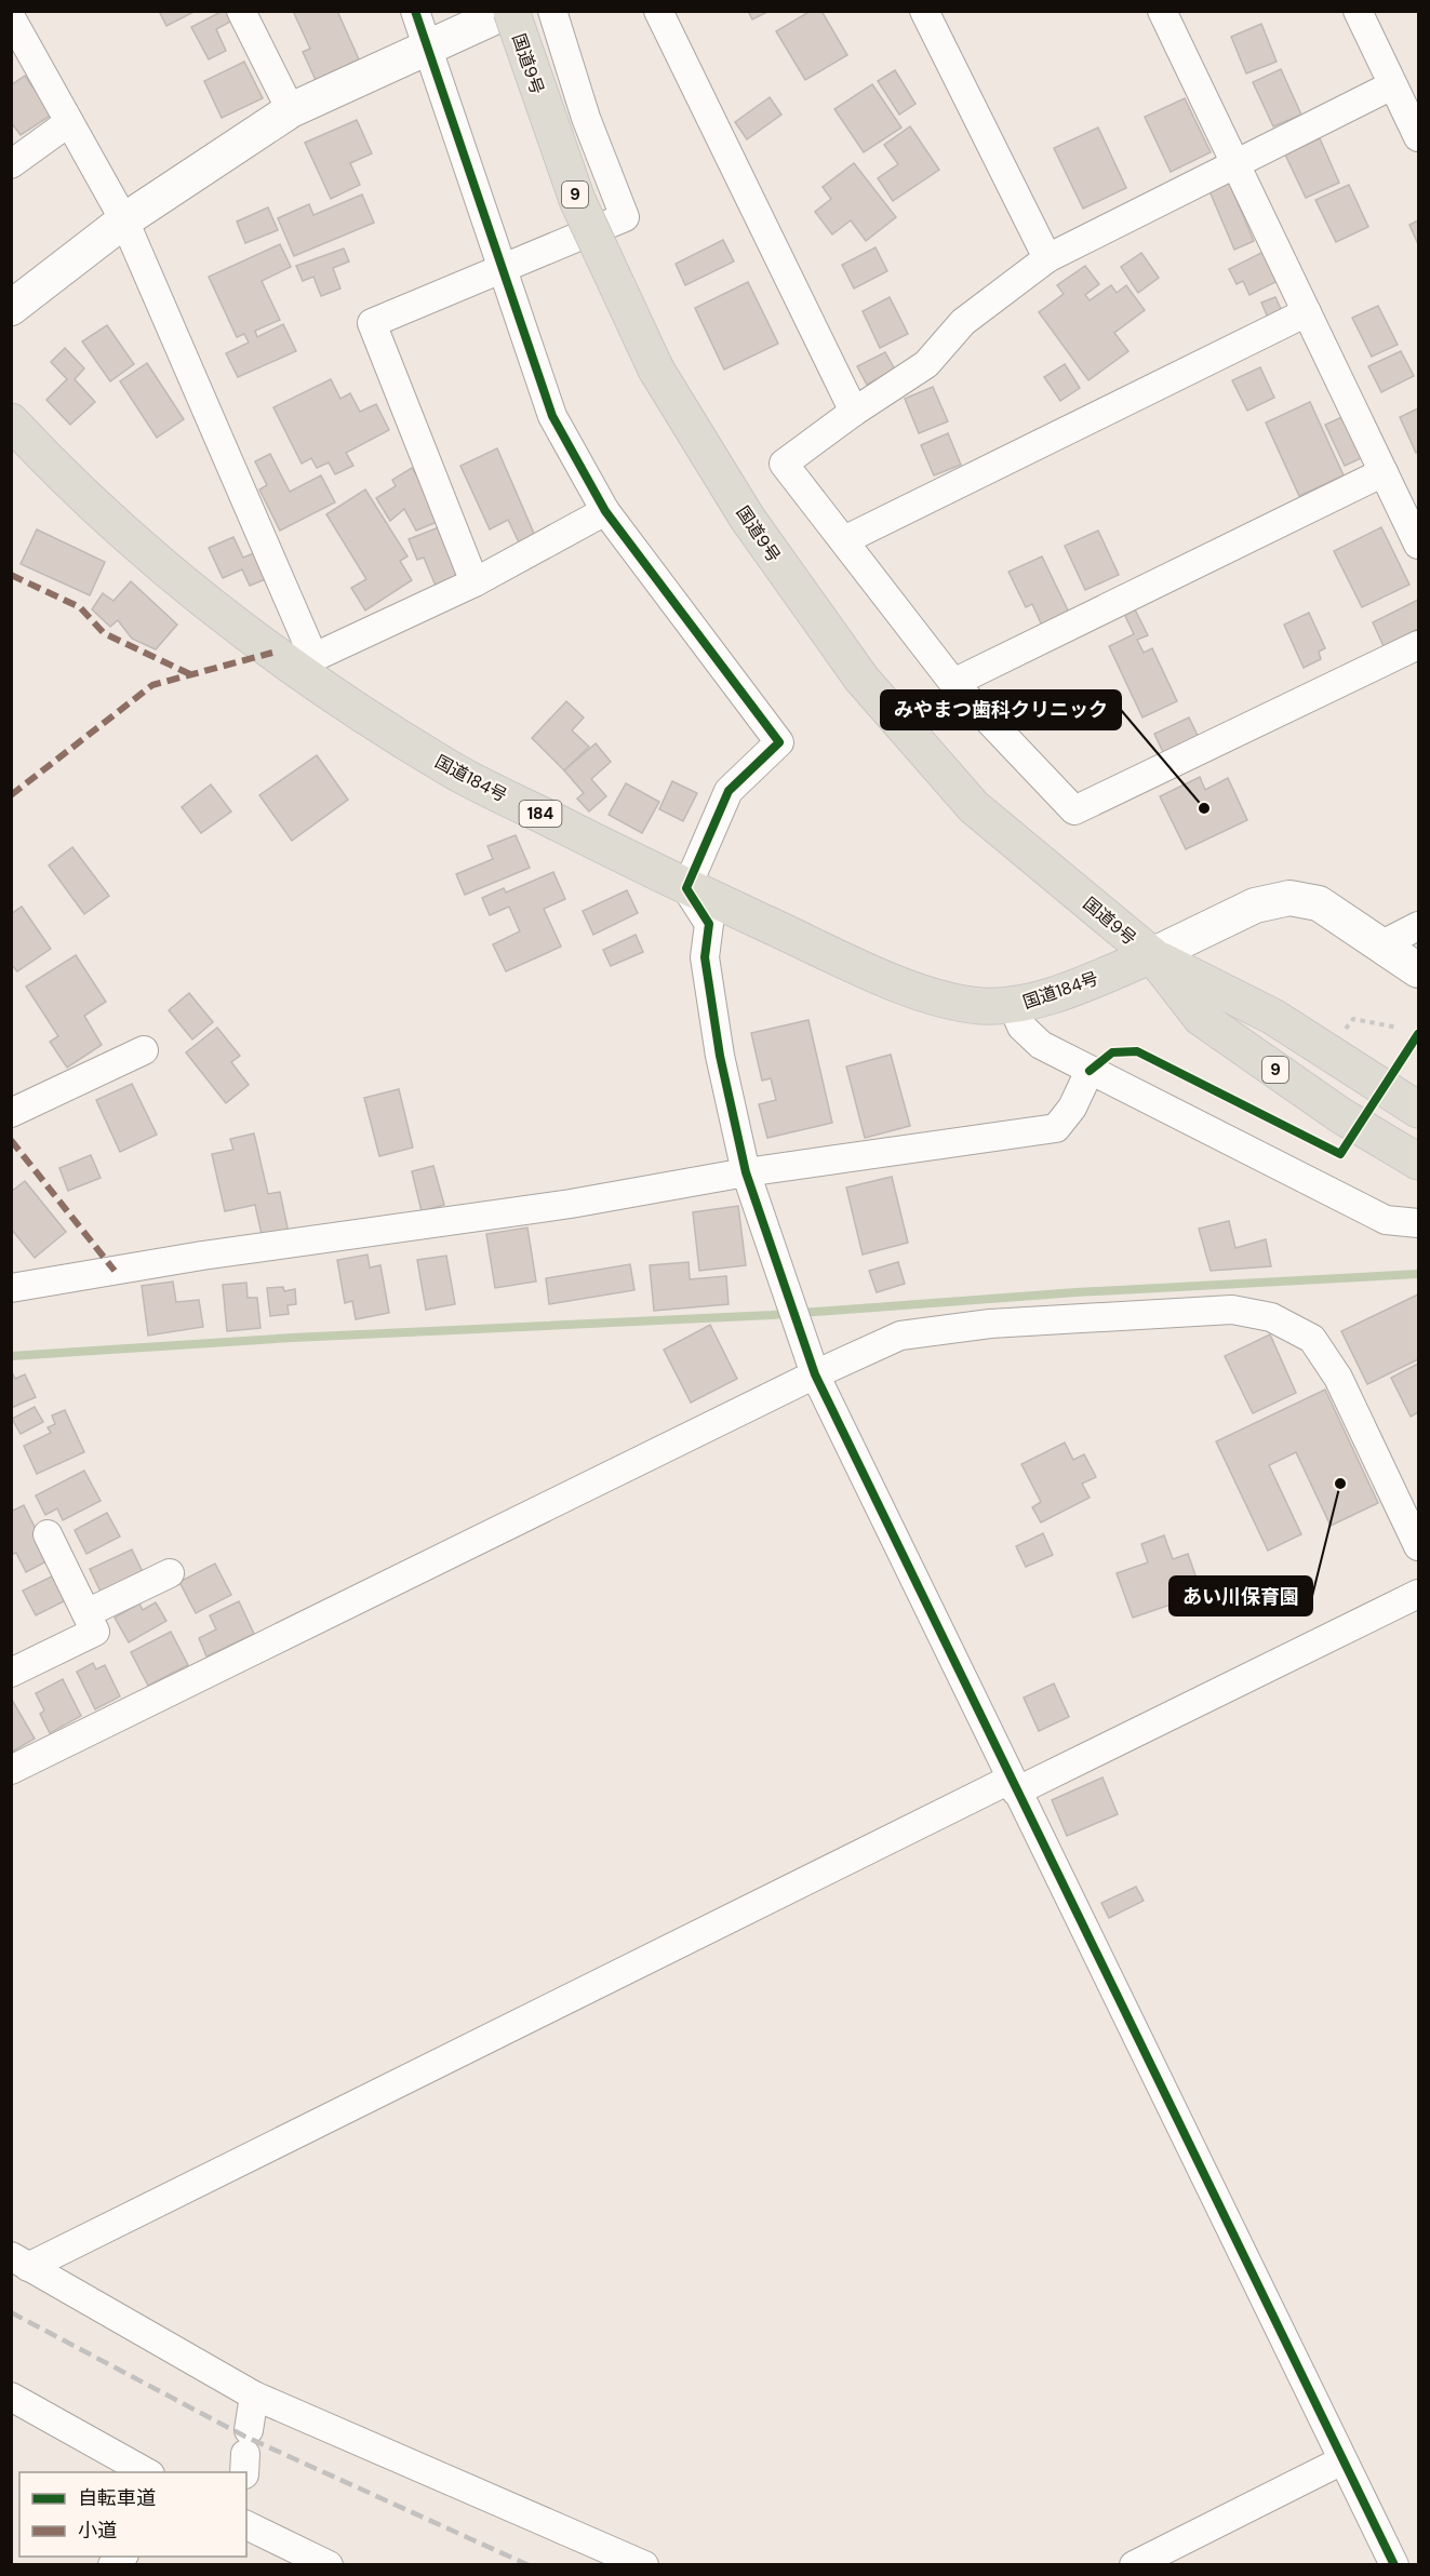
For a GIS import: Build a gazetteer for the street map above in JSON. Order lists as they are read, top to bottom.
{
  "streets": {
    "highway": [
      "国道9号",
      "9",
      "国道184号",
      "184"
    ]
  },
  "crossings": [
    ["国道9号", "国道184号"]
  ],
  "places": ["みやまつ歯科クリニック", "あい川保育園"],
  "legend": ["自転車道", "小道"]
}
